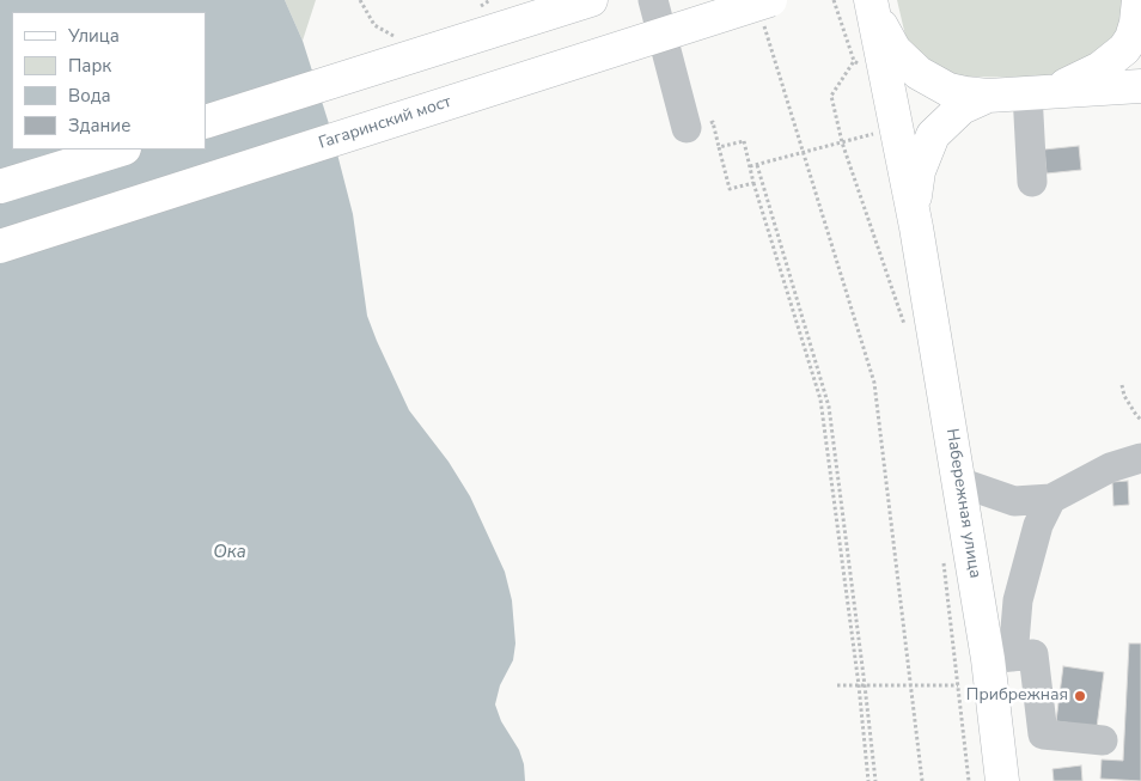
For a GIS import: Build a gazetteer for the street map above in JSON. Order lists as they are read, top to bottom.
{
  "streets": {
    "main road": ["Гагаринский мост", "Набережная улица"]
  },
  "water": ["Ока"],
  "places": ["Прибрежная"],
  "legend": [
    "Улица",
    "Парк",
    "Вода",
    "Здание"
  ]
}
